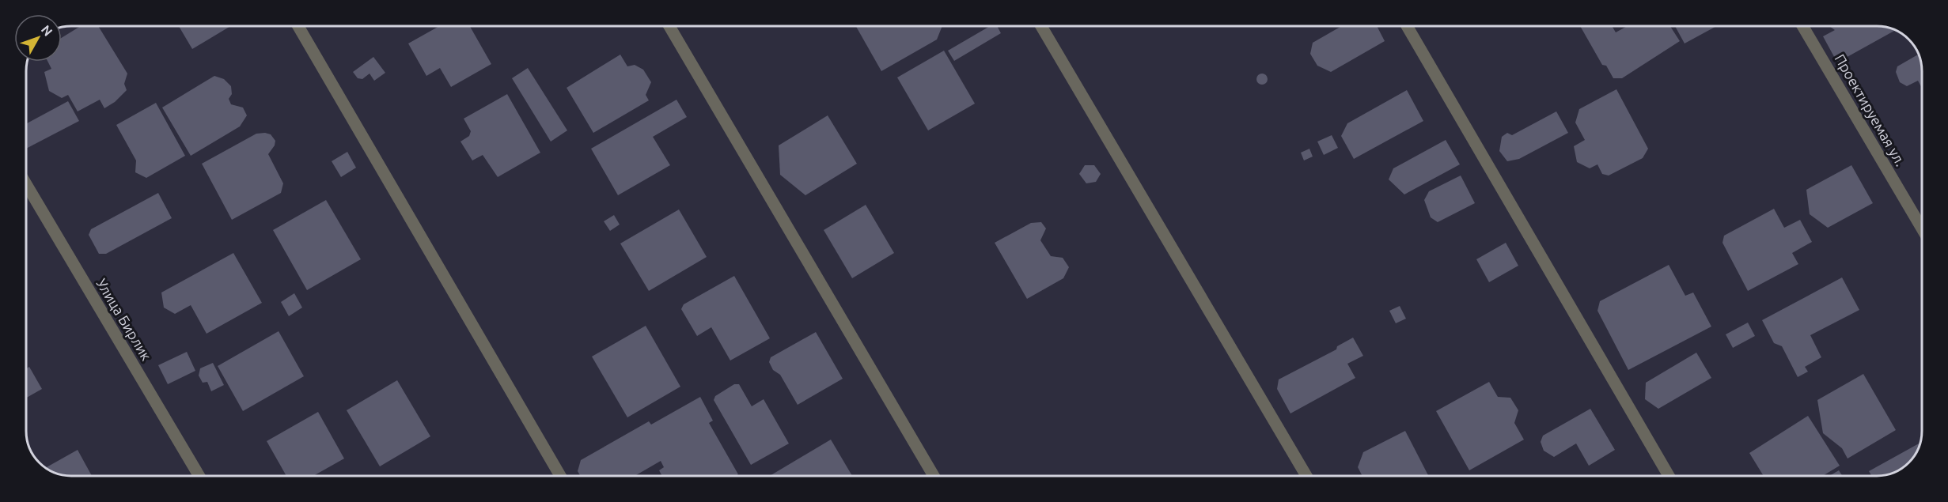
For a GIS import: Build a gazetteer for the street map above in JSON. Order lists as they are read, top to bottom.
{
  "streets": {
    "street": ["Проектируемая ул.", "Улица Бирлик"]
  },
  "north": "top right"
}
